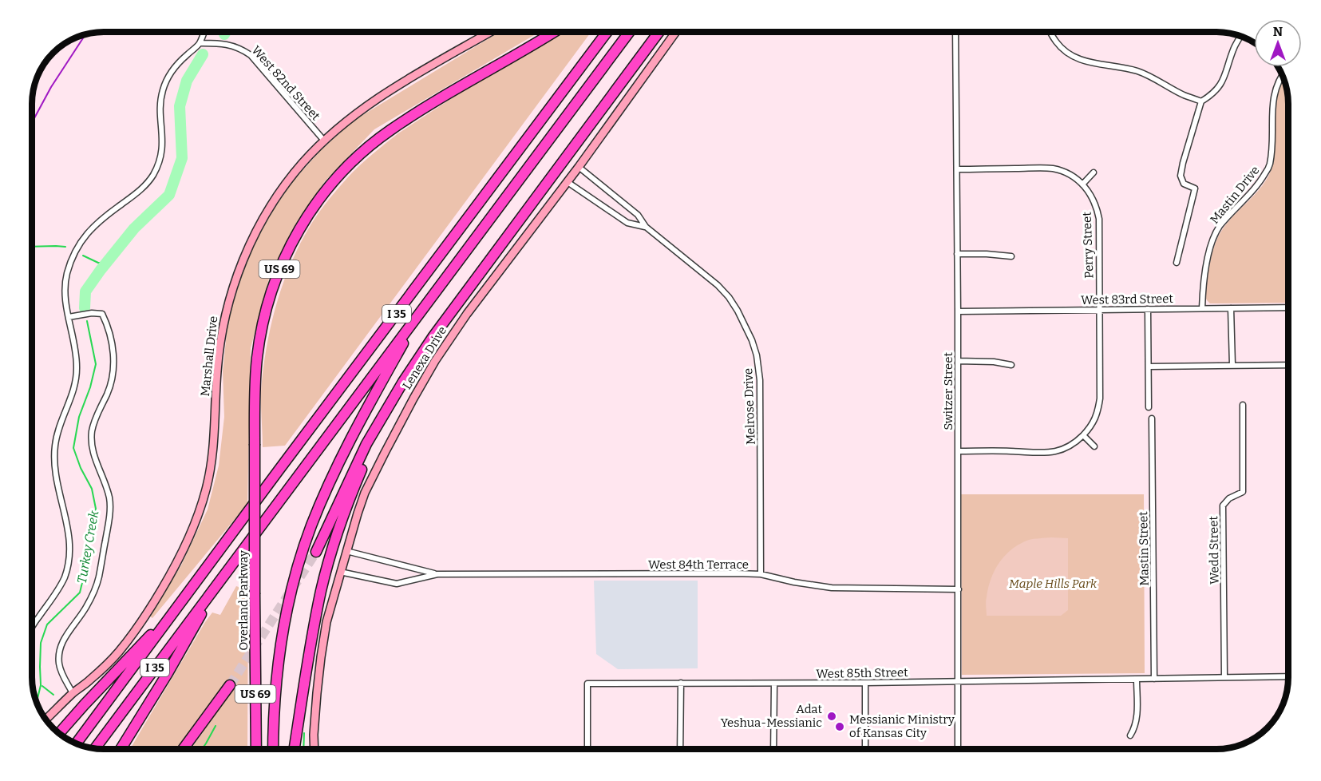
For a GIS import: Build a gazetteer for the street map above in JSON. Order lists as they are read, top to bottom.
{
  "streets": {
    "highway": ["US 69", "I 35", "Overland Parkway"],
    "street": [
      "West 82nd Street",
      "Mastin Drive",
      "Perry Street",
      "West 83rd Street",
      "Marshall Drive",
      "Lenexa Drive",
      "Switzer Street",
      "Melrose Drive",
      "Mastin Street",
      "Wedd Street",
      "West 84th Terrace",
      "West 85th Street"
    ]
  },
  "crossings": [
    ["West 82nd Street", "Marshall Drive"],
    ["Mastin Drive", "West 83rd Street"],
    ["Perry Street", "West 83rd Street"],
    ["Perry Street", "Switzer Street"],
    ["US 69", "I 35"],
    ["West 83rd Street", "Switzer Street"],
    ["Lenexa Drive", "Melrose Drive"],
    ["Lenexa Drive", "West 84th Terrace"],
    ["Switzer Street", "West 84th Terrace"],
    ["Switzer Street", "West 85th Street"],
    ["Melrose Drive", "West 84th Terrace"],
    ["Mastin Street", "West 85th Street"],
    ["Wedd Street", "West 85th Street"]
  ],
  "water": ["Turkey Creek"],
  "parks": ["Maple Hills Park"],
  "places": ["Adat Yeshua-Messianic", "Messianic Ministry of Kansas City"],
  "north": "top"
}
